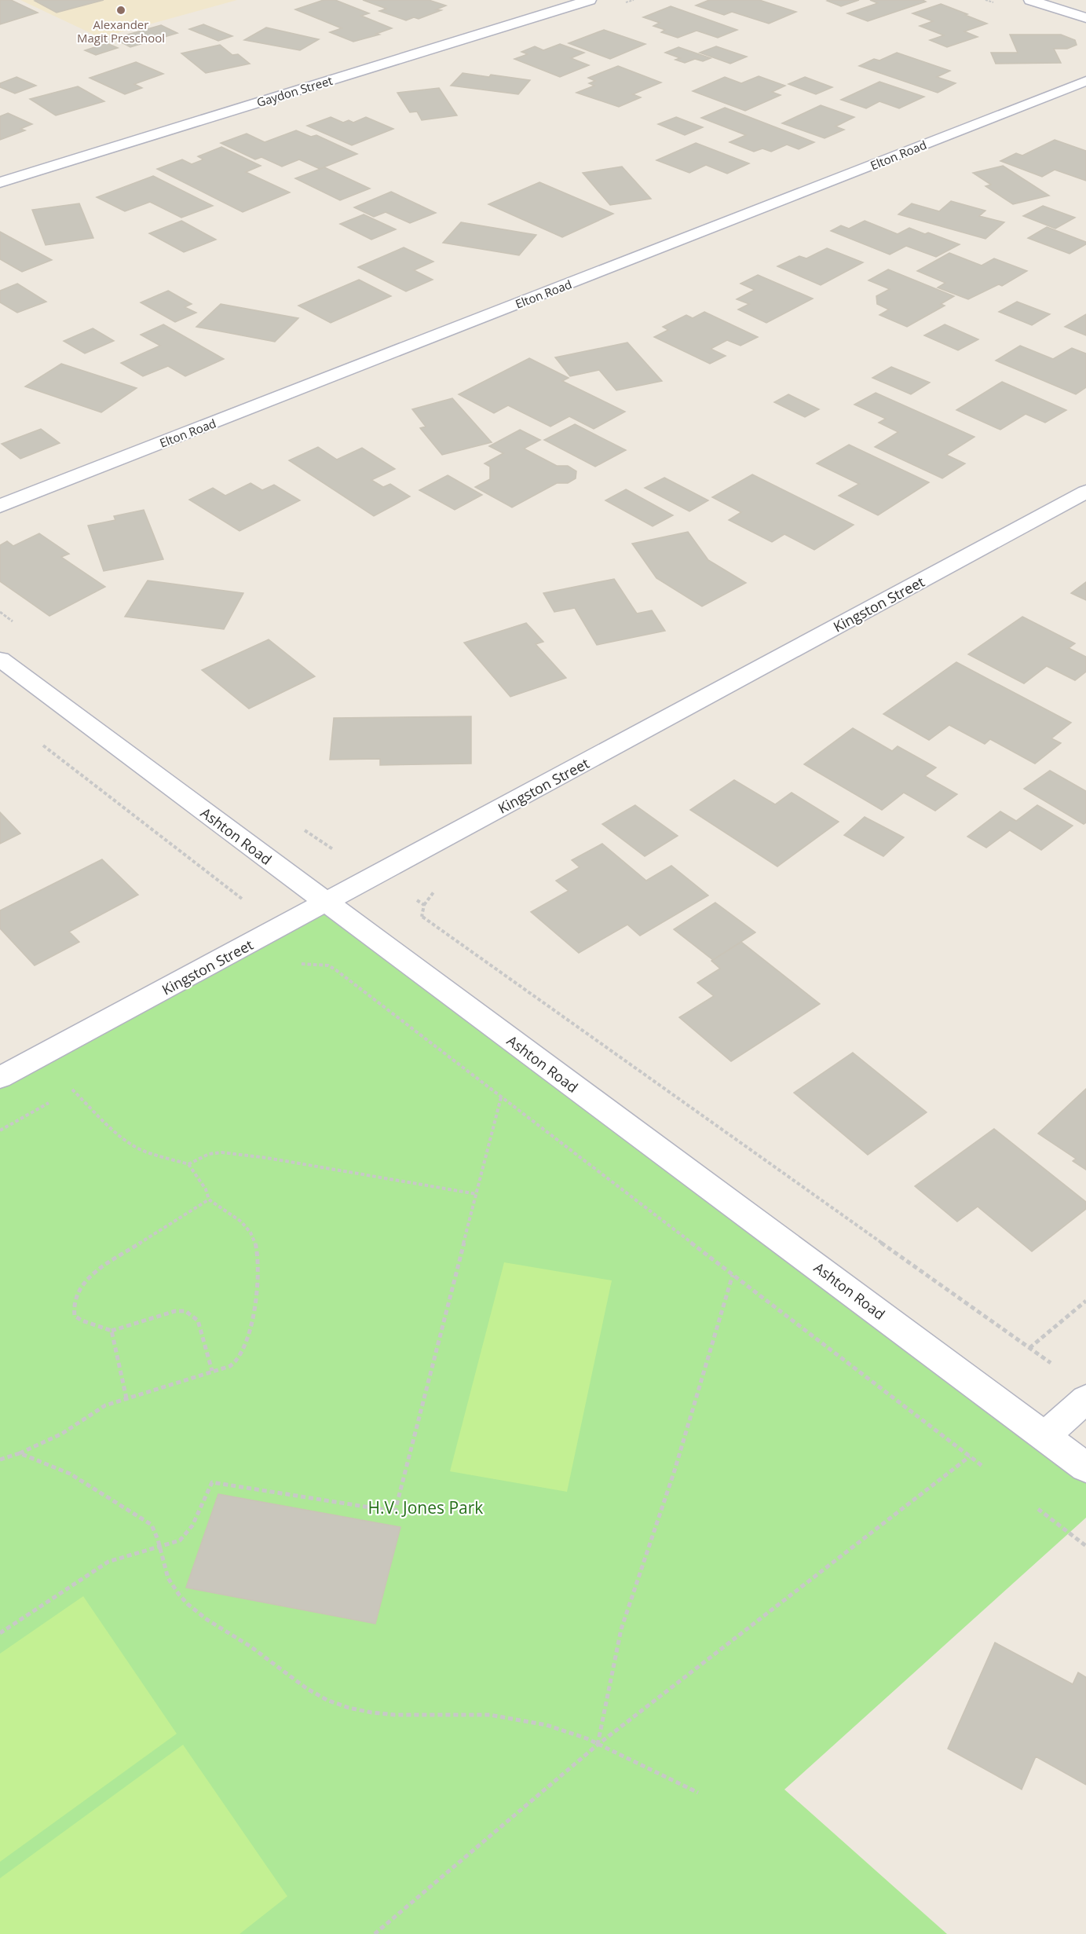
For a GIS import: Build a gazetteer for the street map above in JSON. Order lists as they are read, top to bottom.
{
  "streets": {
    "street": [
      "Gaydon Street",
      "Elton Road",
      "Kingston Street",
      "Ashton Road"
    ]
  },
  "crossings": [
    ["Kingston Street", "Ashton Road"]
  ],
  "parks": ["H.V. Jones Park"],
  "places": ["Alexander Magit Preschool"]
}
